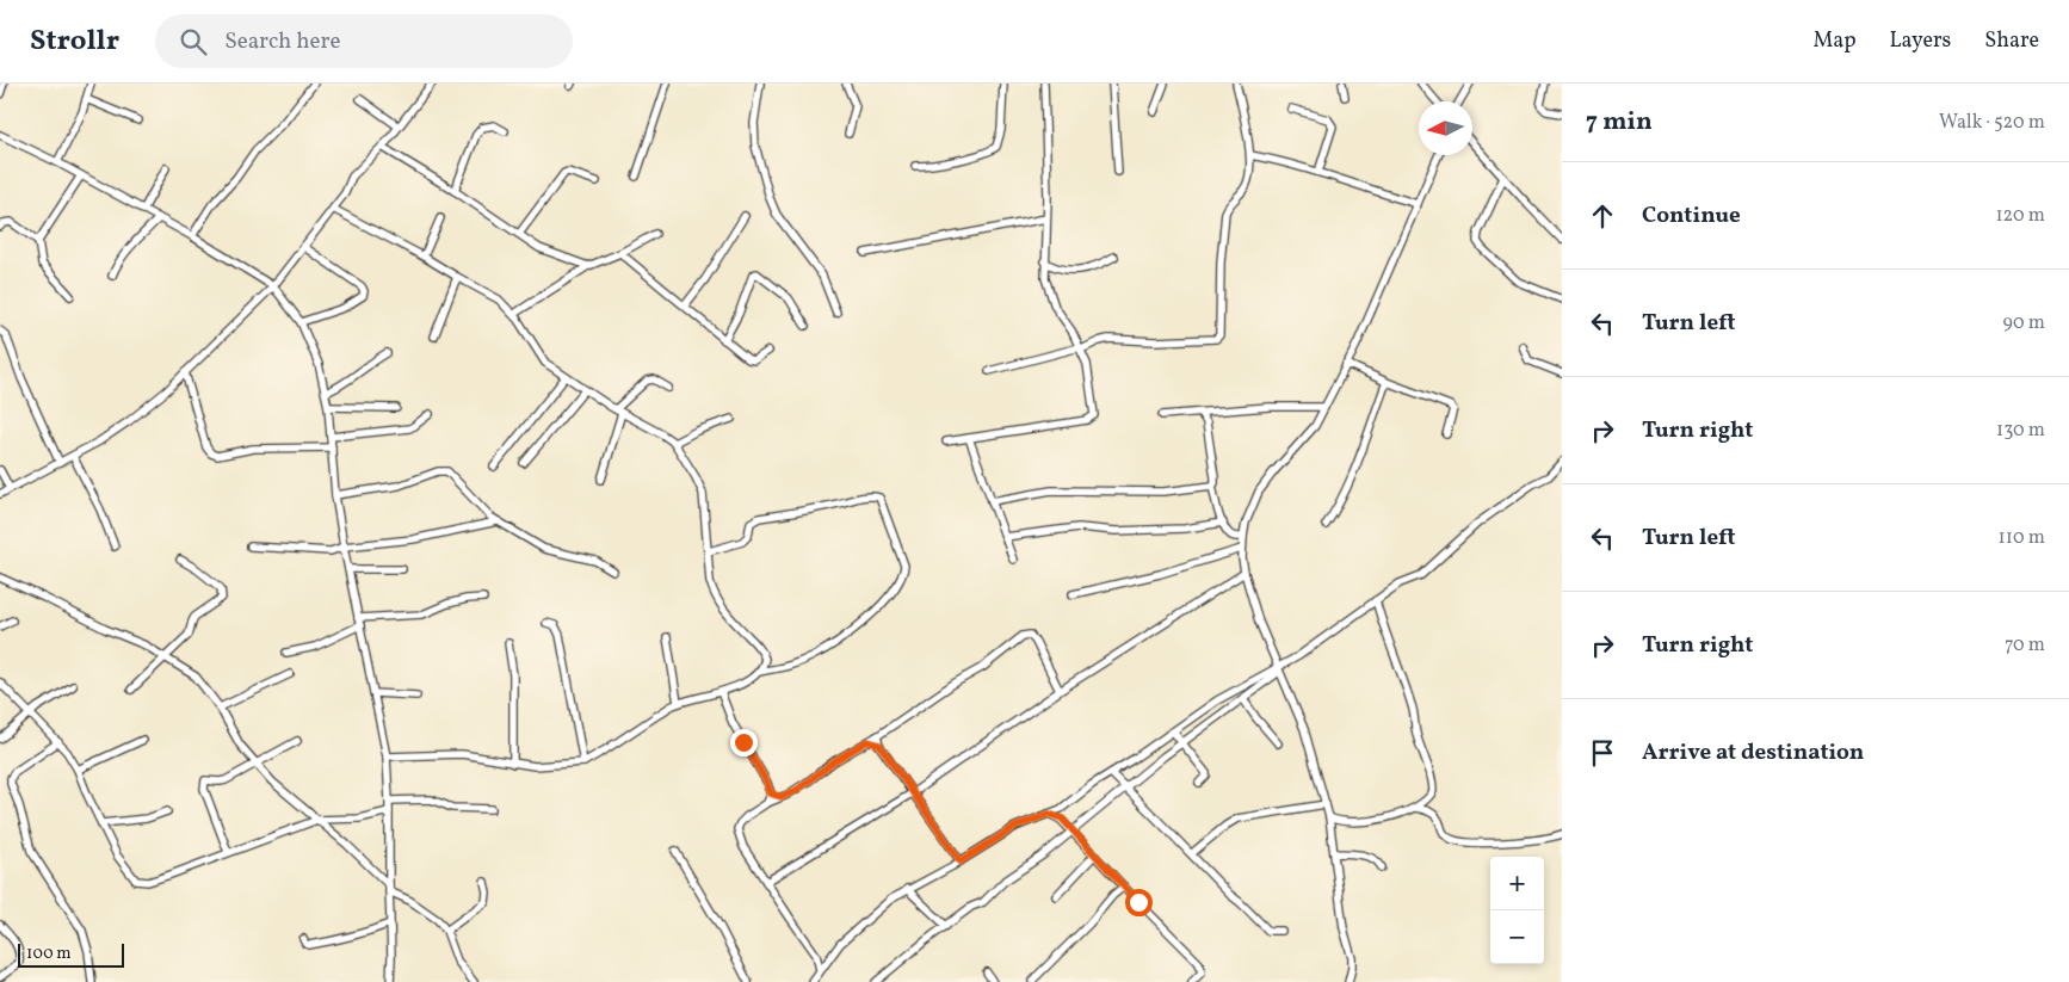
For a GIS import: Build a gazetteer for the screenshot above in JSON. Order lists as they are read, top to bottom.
{
  "scale_bar": "100 m",
  "north": "left",
  "page": {
    "header": "Strollr",
    "search": "Search here",
    "nav": ["Map", "Layers", "Share"],
    "heading": ["7 min", "Walk · 520 m"],
    "list": [
      ["Continue", "120 m"],
      ["Turn left", "90 m"],
      ["Turn right", "130 m"],
      ["Turn left", "110 m"],
      ["Turn right", "70 m"],
      "Arrive at destination"
    ],
    "map_buttons": ["+", "−"],
    "scale": "100 m"
  }
}
